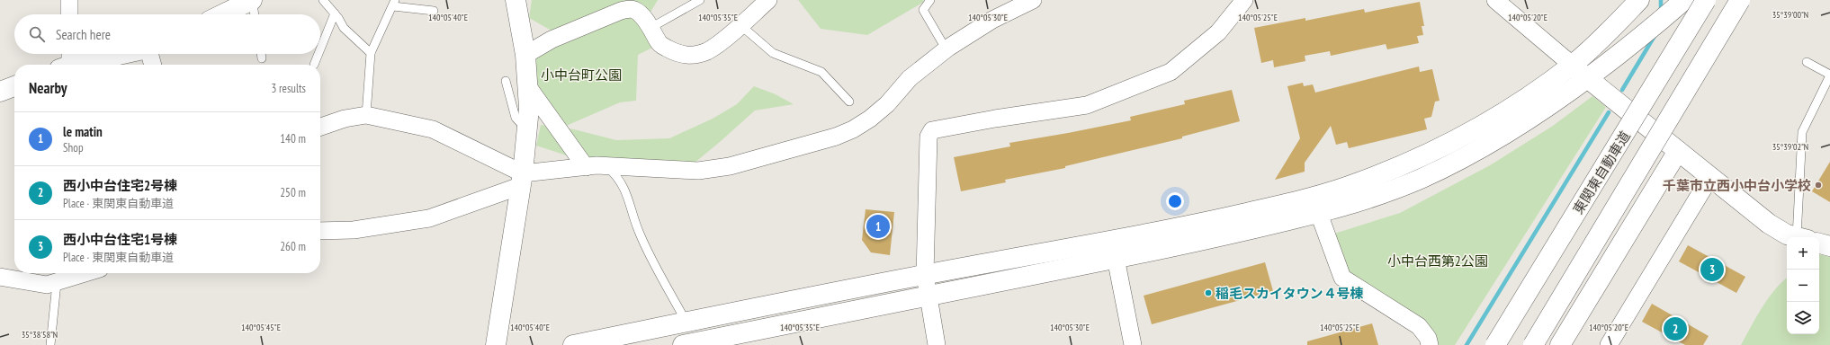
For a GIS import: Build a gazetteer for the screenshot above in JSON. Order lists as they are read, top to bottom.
{
  "streets": {
    "main road": ["東関東自動車道"]
  },
  "parks": ["小中台町公園", "小中台西第2公園"],
  "places": ["千葉市立西小中台小学校", "稲毛スカイタウン４号棟"],
  "page": {
    "search": "Search here",
    "heading": ["Nearby", "3 results"],
    "list": [
      {
        "mark": "1",
        "name": "le matin",
        "note": "Shop",
        "value": "140 m"
      },
      {
        "mark": "2",
        "name": "西小中台住宅2号棟",
        "note": "Place · 東関東自動車道",
        "value": "250 m"
      },
      {
        "mark": "3",
        "name": "西小中台住宅1号棟",
        "note": "Place · 東関東自動車道",
        "value": "260 m"
      }
    ],
    "pins": ["1", "3", "2"],
    "map_buttons": ["+", "−"]
  },
  "coordinates": [
    "35°39'00\"N",
    "140°05'40\"E",
    "140°05'35\"E",
    "140°05'30\"E",
    "140°05'25\"E",
    "140°05'20\"E",
    "35°39'02\"N",
    "140°05'45\"E",
    "35°38'58\"N"
  ]
}
